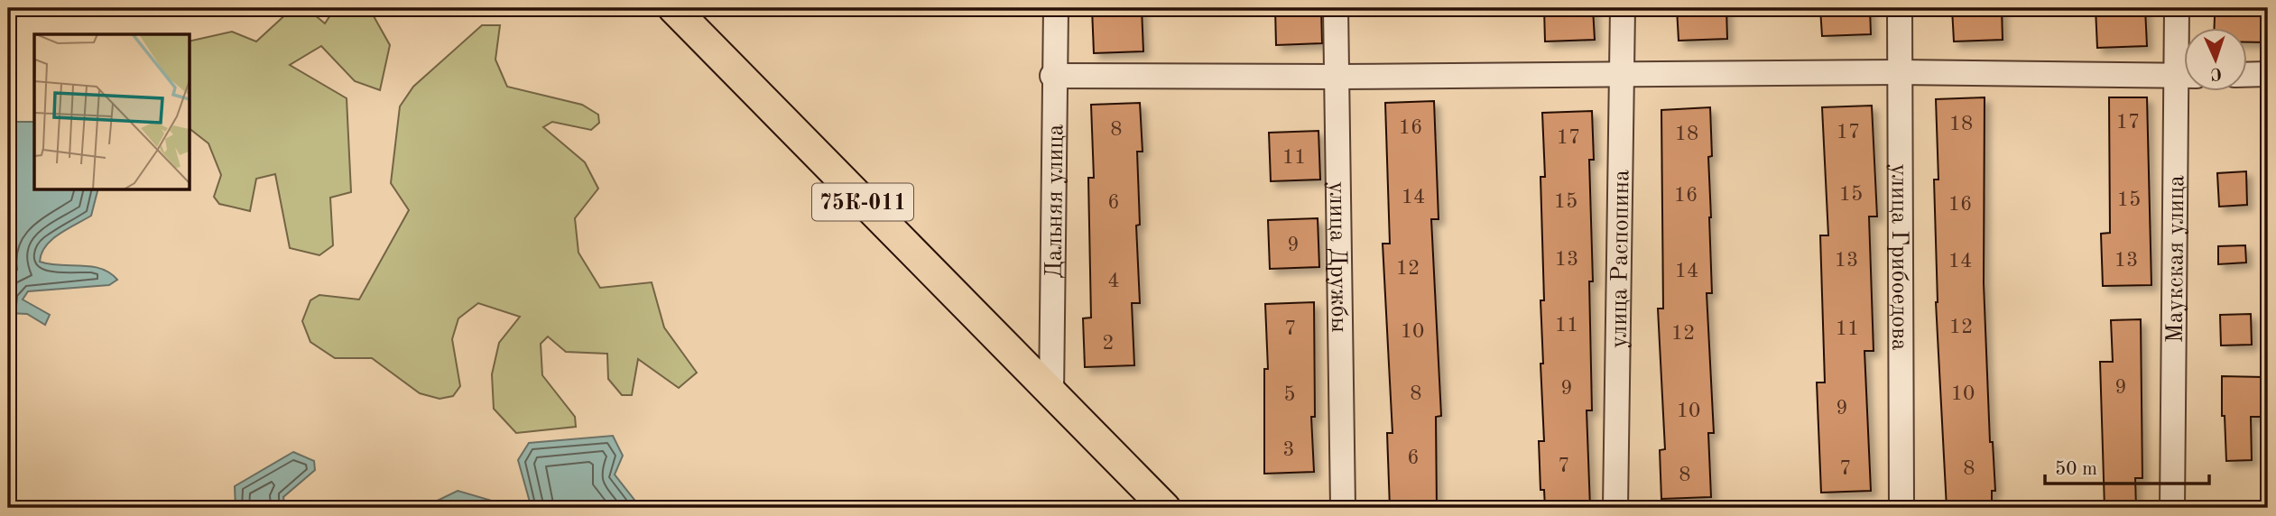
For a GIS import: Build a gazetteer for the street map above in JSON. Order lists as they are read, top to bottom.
{
  "streets": {
    "main road": ["75К-011"],
    "street": [
      "Дальняя улица",
      "улица Дружбы",
      "улица Распопина",
      "улица Грибоедова",
      "Маукская улица"
    ]
  },
  "crossings": [
    ["75К-011", "Дальняя улица"]
  ],
  "house_numbers": [
    "17",
    "18",
    "16",
    "8",
    "17",
    "18",
    "17",
    "11",
    "15",
    "16",
    "14",
    "15",
    "15",
    "6",
    "16",
    "9",
    "13",
    "13",
    "13",
    "14",
    "12",
    "14",
    "4",
    "11",
    "12",
    "7",
    "11",
    "10",
    "12",
    "2",
    "9",
    "9",
    "8",
    "10",
    "5",
    "9",
    "10",
    "3",
    "6",
    "7",
    "7",
    "8",
    "8"
  ],
  "scale_bar": "50 m",
  "north": "bottom"
}
